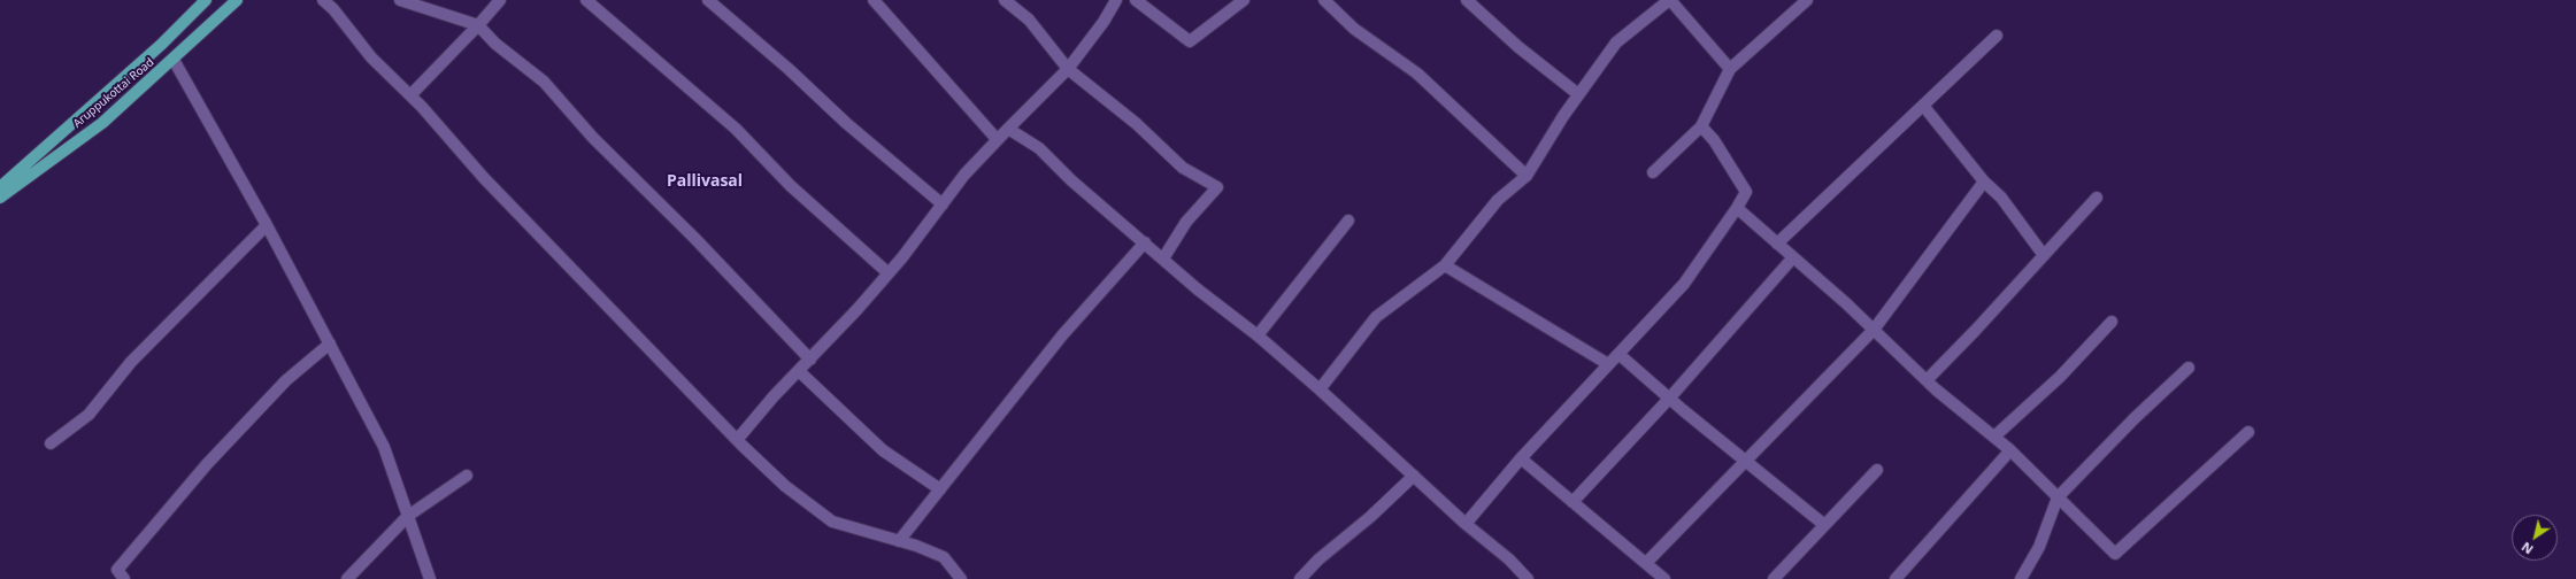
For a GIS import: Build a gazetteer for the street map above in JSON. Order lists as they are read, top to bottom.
{
  "streets": {
    "main road": ["Aruppukottai Road"]
  },
  "districts": ["Pallivasal"],
  "north": "bottom left"
}
